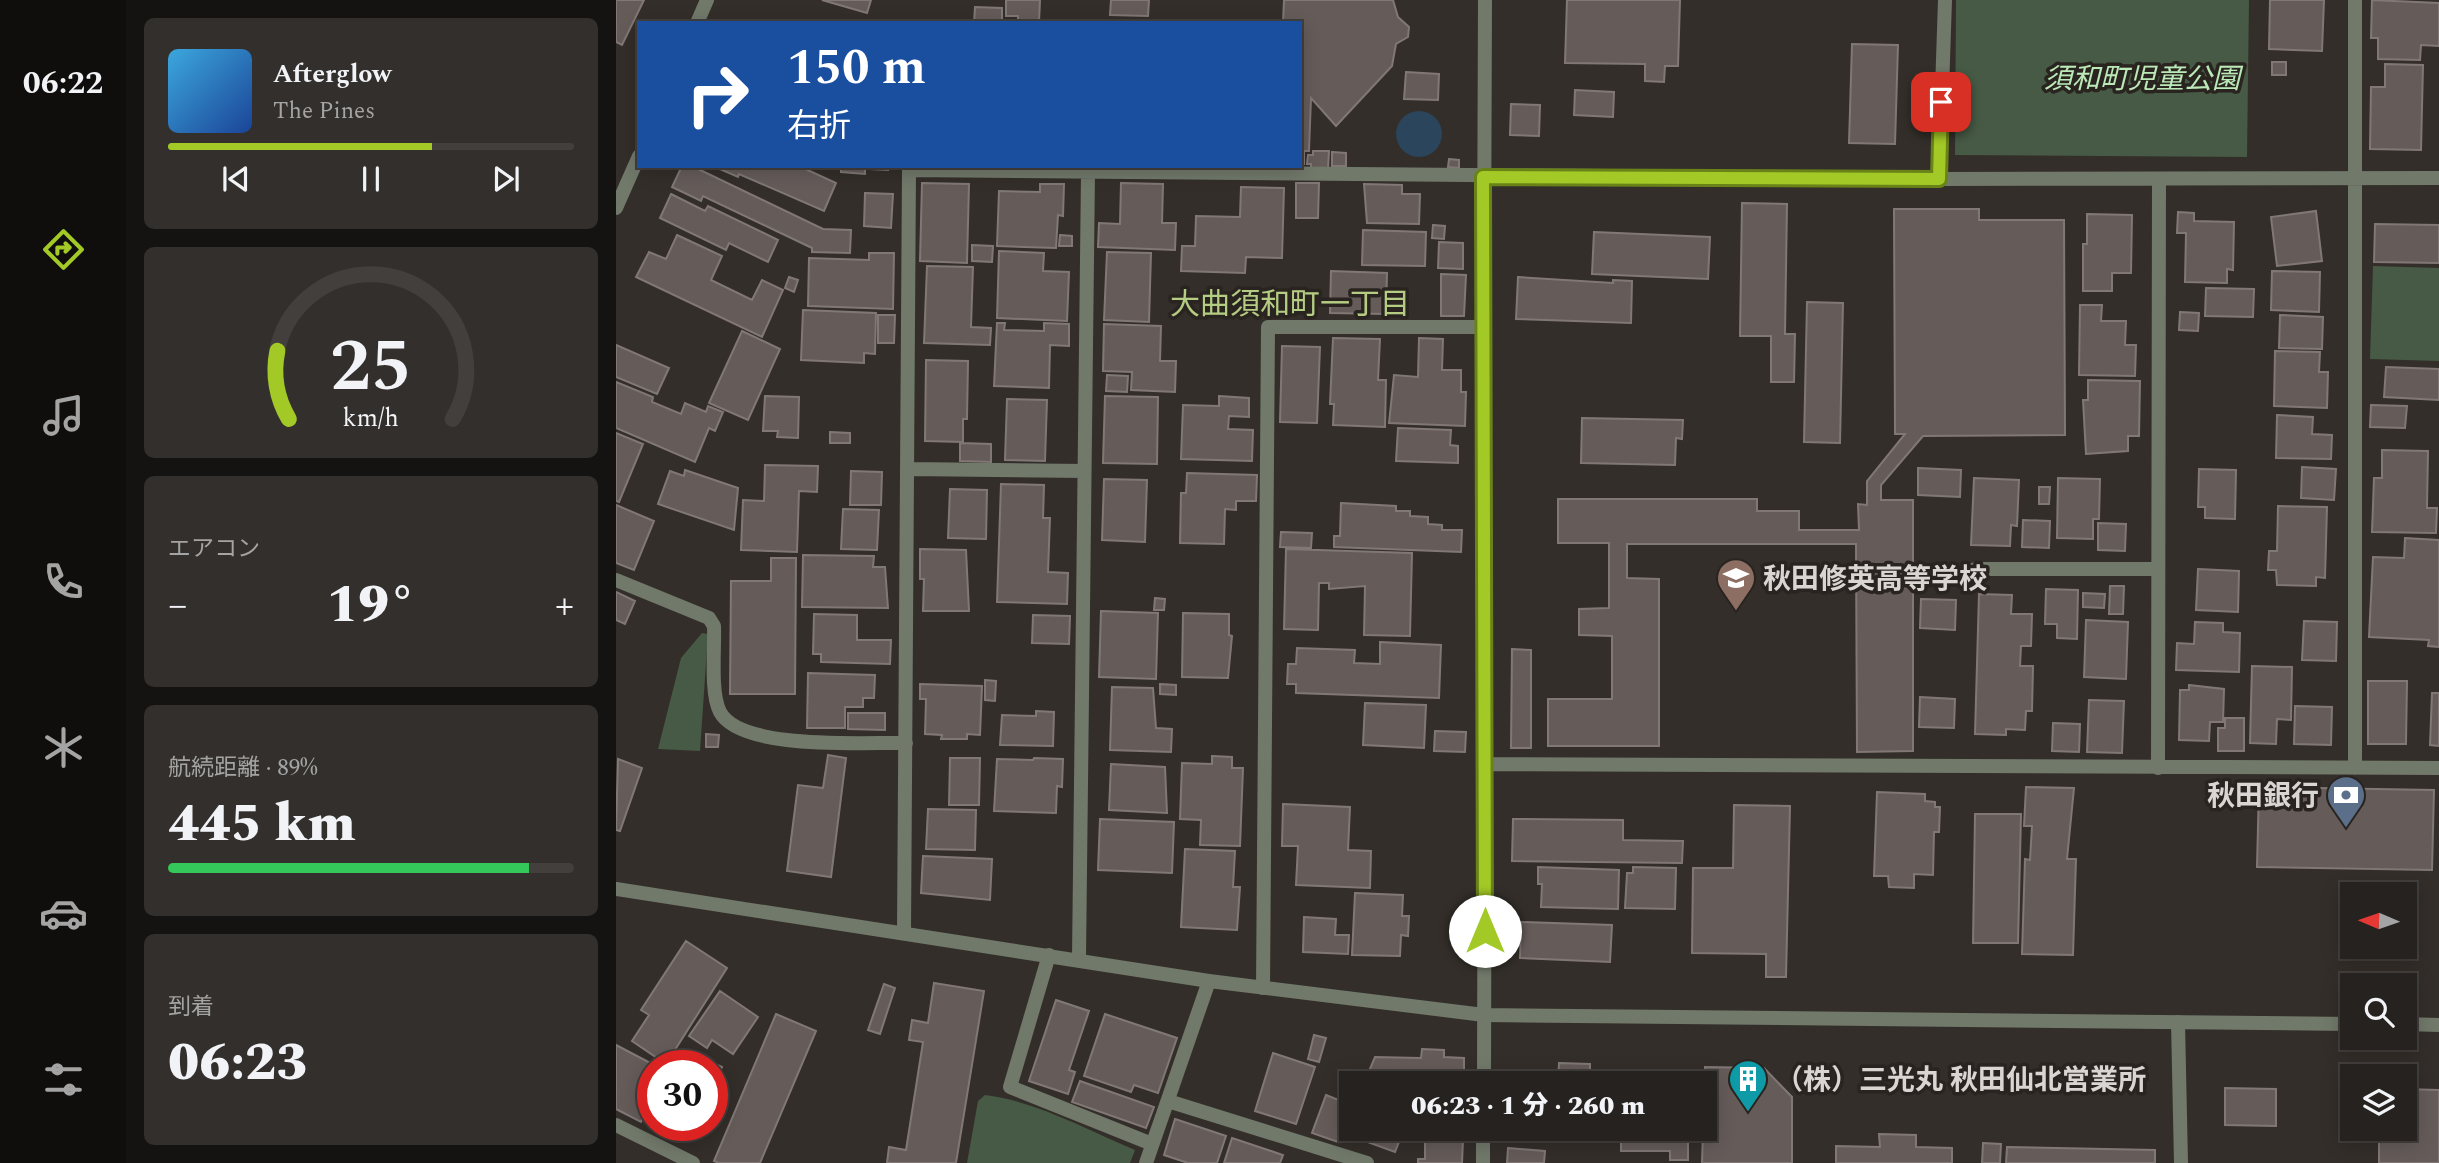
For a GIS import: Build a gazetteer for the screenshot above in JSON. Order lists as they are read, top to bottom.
{
  "districts": ["大曲須和町一丁目"],
  "parks": ["須和町児童公園"],
  "places": {
    "school or university": ["秋田修英高等学校"],
    "bank": ["秋田銀行"],
    "building": ["（株）三光丸 秋田仙北営業所"]
  },
  "north": "left",
  "page": {
    "tabs": "06:22",
    "turn": ["150 m", "右折"],
    "song": ["Afterglow", "The Pines"],
    "tile": [
      "エアコン",
      ["航続距離 · 89%", "445 km"],
      ["到着", "06:23"]
    ],
    "heat": ["−", "19°", "+"],
    "limit": "30",
    "trip": "06:23 · 1 分 · 260 m",
    "gauge": ["25", "km/h"]
  }
}
